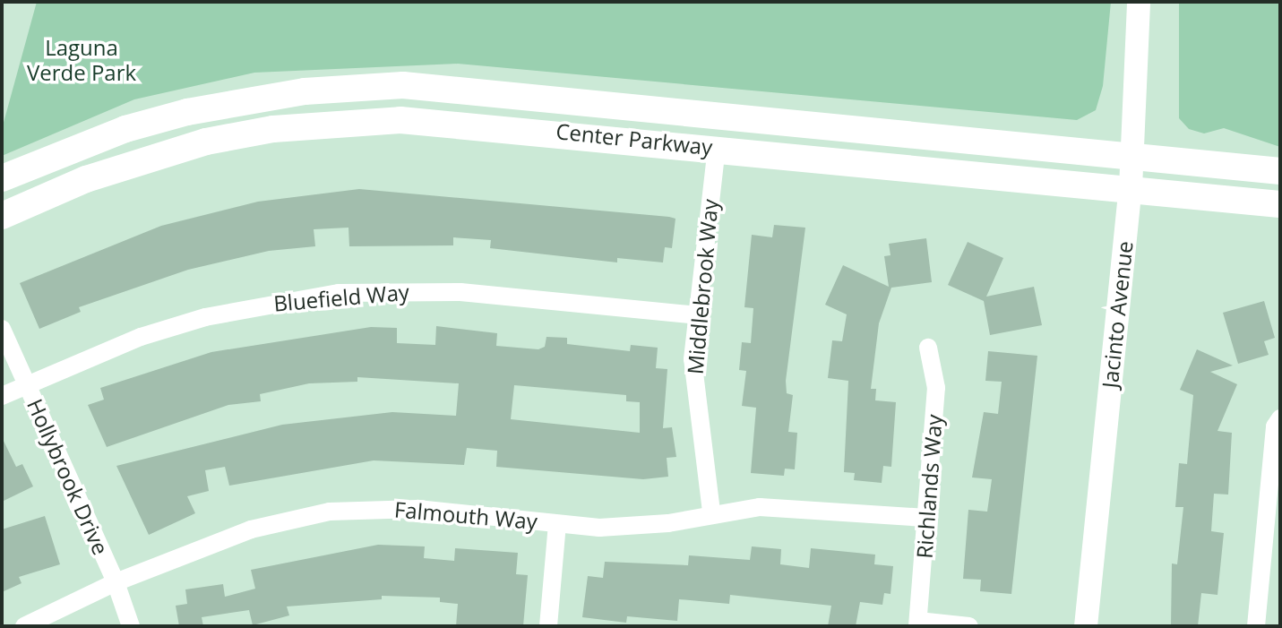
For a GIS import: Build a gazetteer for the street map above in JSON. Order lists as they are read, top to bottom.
{
  "streets": {
    "main road": ["Center Parkway"],
    "street": [
      "Middlebrook Way",
      "Bluefield Way",
      "Jacinto Avenue",
      "Hollybrook Drive",
      "Richlands Way",
      "Falmouth Way"
    ]
  },
  "crossings": [
    ["Center Parkway", "Middlebrook Way"],
    ["Center Parkway", "Jacinto Avenue"],
    ["Middlebrook Way", "Bluefield Way"],
    ["Middlebrook Way", "Falmouth Way"],
    ["Bluefield Way", "Hollybrook Drive"],
    ["Hollybrook Drive", "Falmouth Way"],
    ["Richlands Way", "Falmouth Way"]
  ],
  "parks": ["Laguna Verde Park"]
}
